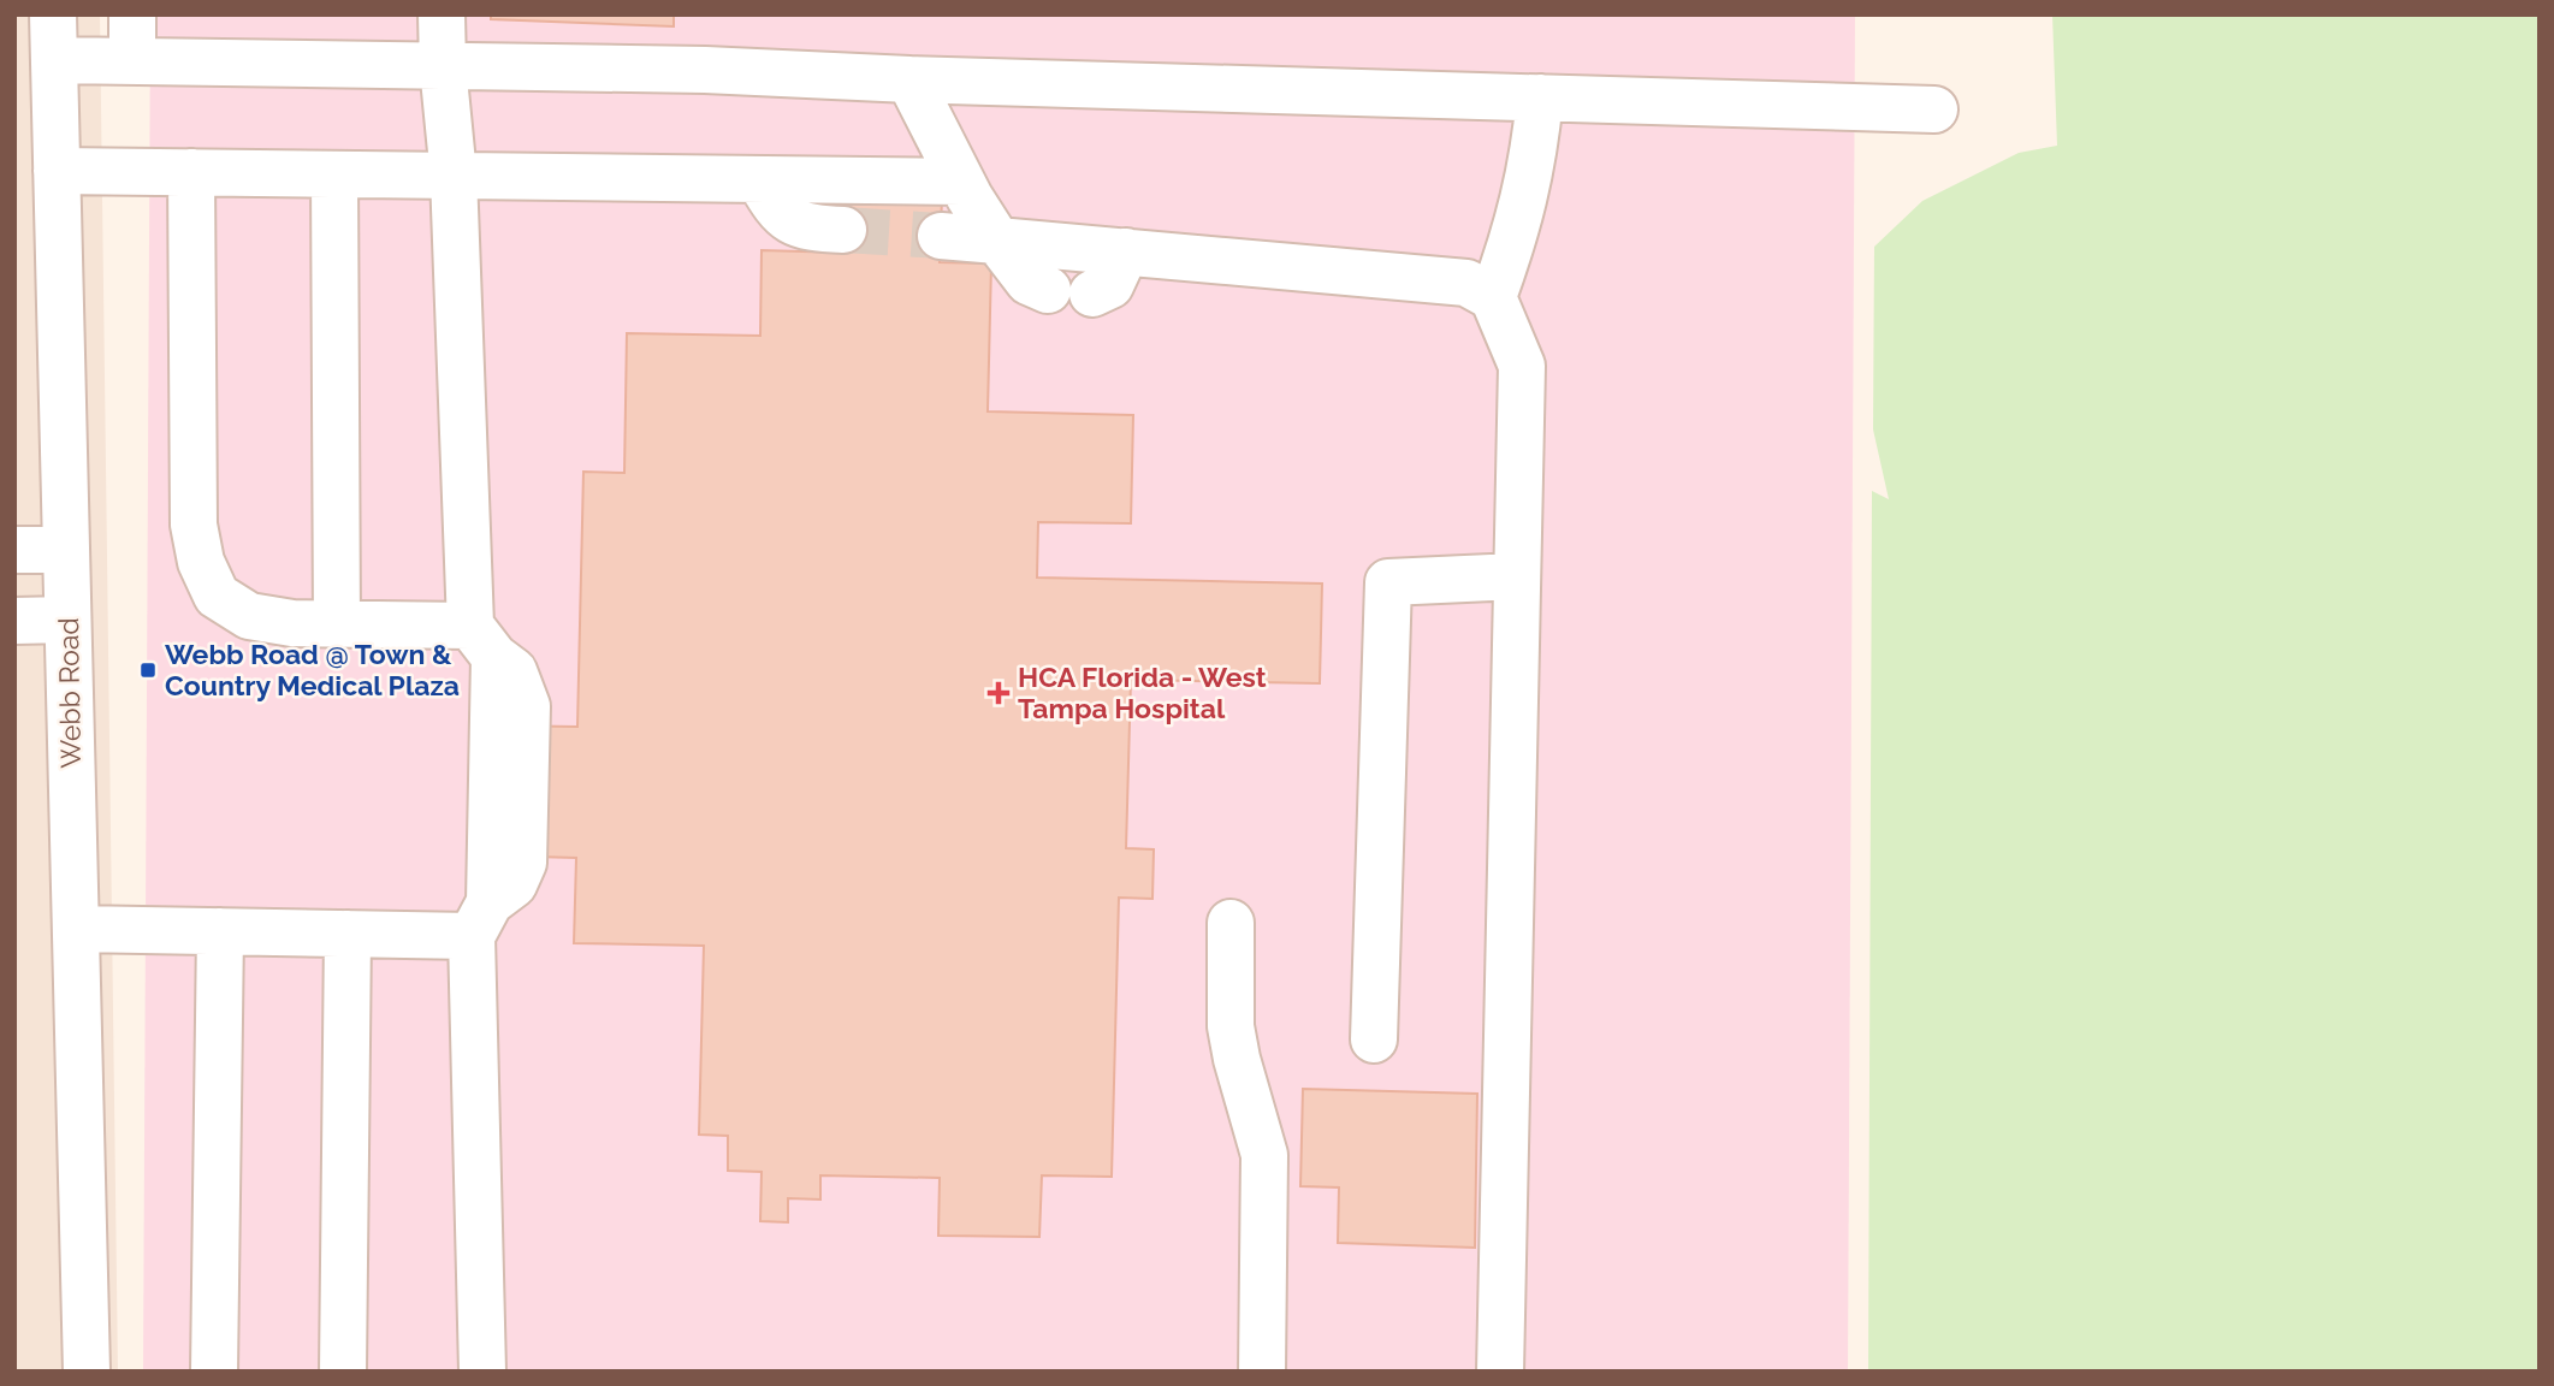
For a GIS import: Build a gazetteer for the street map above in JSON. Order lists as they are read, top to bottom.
{
  "streets": {
    "street": ["Webb Road"]
  },
  "places": {
    "transit": ["Webb Road @ Town & Country Medical Plaza"],
    "health": ["HCA Florida - West Tampa Hospital"]
  }
}
